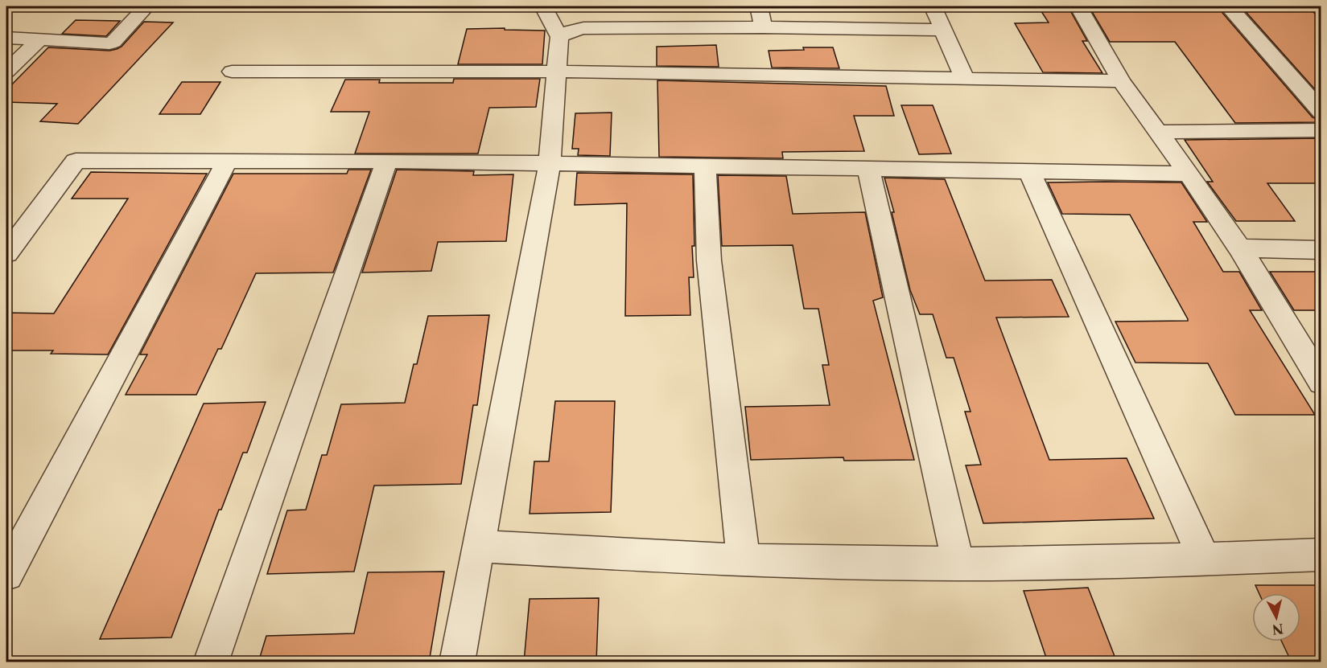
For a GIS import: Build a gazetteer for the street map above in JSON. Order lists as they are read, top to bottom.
{
  "north": "bottom"
}
